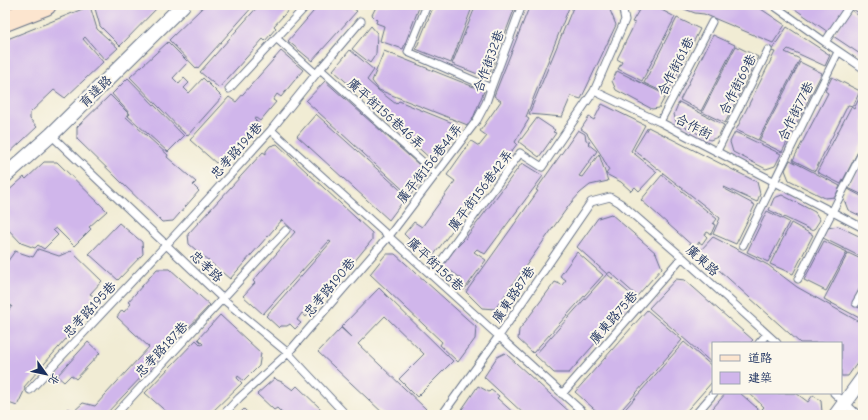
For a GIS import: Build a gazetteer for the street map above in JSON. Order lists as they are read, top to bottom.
{
  "streets": {
    "street": ["育達路"],
    "lane": [
      "合作街32巷",
      "合作街61巷",
      "合作街69巷",
      "合作街77巷",
      "廣平街156巷46弄",
      "合作街",
      "忠孝路194巷",
      "廣平街156巷44弄",
      "廣平街156巷42弄",
      "廣東路",
      "廣平街156巷",
      "忠孝路",
      "忠孝路190巷",
      "廣東路87巷",
      "忠孝路195巷",
      "廣東路75巷",
      "忠孝路187巷"
    ]
  },
  "crossings": [
    ["合作街32巷", "廣平街156巷44弄"],
    ["合作街61巷", "合作街"],
    ["合作街69巷", "合作街"],
    ["育達路", "忠孝路"],
    ["合作街77巷", "合作街"],
    ["廣平街156巷46弄", "忠孝路194巷"],
    ["廣平街156巷46弄", "廣平街156巷44弄"],
    ["合作街", "廣平街156巷42弄"],
    ["忠孝路194巷", "廣平街156巷"],
    ["忠孝路194巷", "忠孝路"],
    ["忠孝路194巷", "忠孝路195巷"],
    ["廣平街156巷44弄", "廣平街156巷"],
    ["廣平街156巷44弄", "忠孝路190巷"],
    ["廣平街156巷42弄", "廣平街156巷"],
    ["廣東路", "廣東路87巷"],
    ["廣東路", "廣東路75巷"],
    ["廣平街156巷", "忠孝路190巷"],
    ["廣平街156巷", "廣東路87巷"],
    ["廣平街156巷", "廣東路75巷"],
    ["忠孝路", "忠孝路190巷"],
    ["忠孝路", "忠孝路195巷"],
    ["忠孝路", "忠孝路187巷"]
  ],
  "legend": ["道路", "建築"],
  "north": "bottom right"
}
